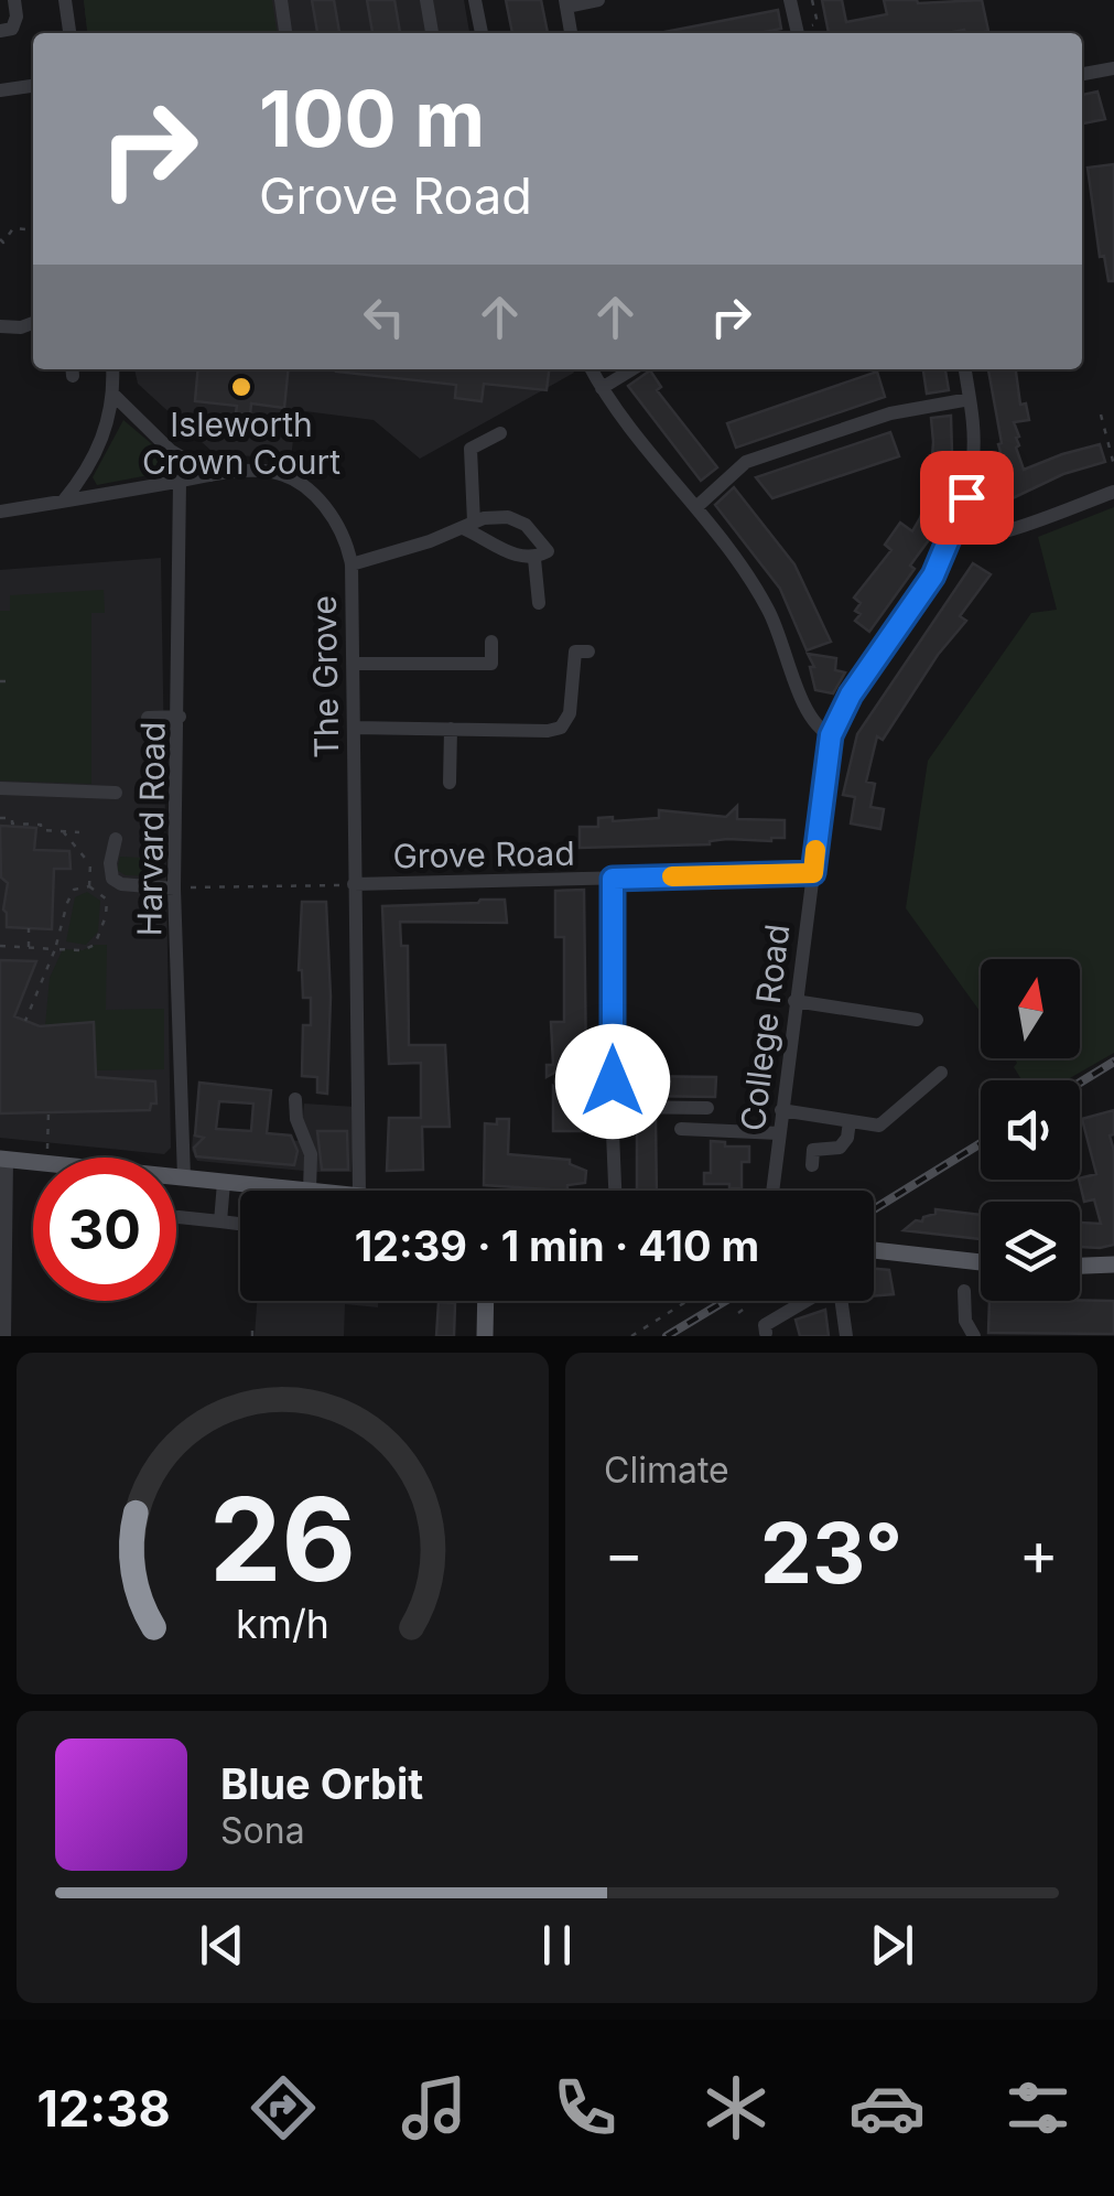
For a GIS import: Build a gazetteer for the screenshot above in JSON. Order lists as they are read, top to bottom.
{
  "streets": {
    "street": [
      "The Grove",
      "Harvard Road",
      "Grove Road",
      "College Road"
    ]
  },
  "crossings": [
    ["The Grove", "Harvard Road"],
    ["The Grove", "Grove Road"],
    ["Grove Road", "College Road"]
  ],
  "places": ["Isleworth Crown Court"],
  "north": "top",
  "page": {
    "turn": ["100 m", "Grove Road"],
    "limit": "30",
    "trip": "12:39 · 1 min · 410 m",
    "tile": "Climate",
    "heat": ["−", "23°", "+"],
    "song": ["Blue Orbit", "Sona"],
    "tabs": "12:38",
    "gauge": ["26", "km/h"]
  }
}
